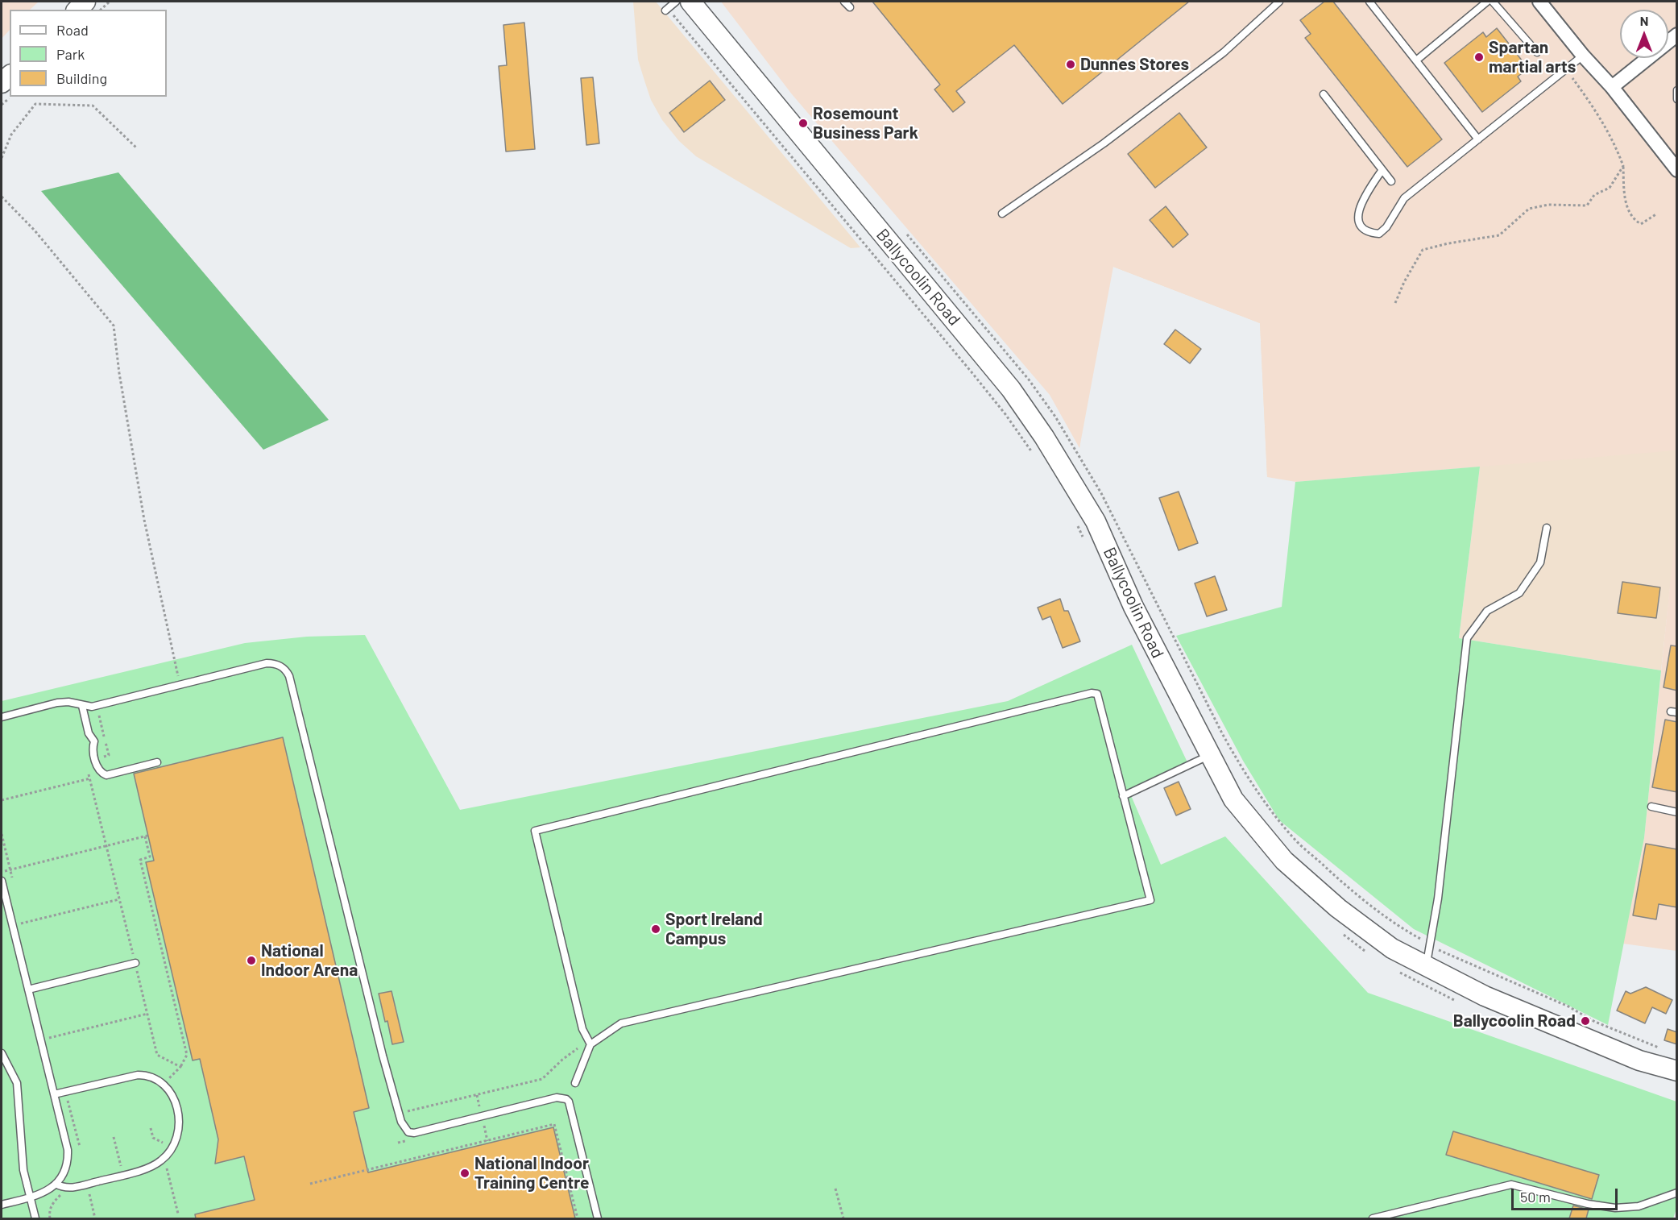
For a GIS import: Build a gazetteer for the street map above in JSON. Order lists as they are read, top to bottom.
{
  "streets": {
    "street": ["Ballycoolin Road"]
  },
  "places": [
    "Spartan martial arts",
    "Dunnes Stores",
    "Rosemount Business Park",
    "Sport Ireland Campus",
    "National Indoor Arena",
    "Ballycoolin Road",
    "National Indoor Training Centre"
  ],
  "legend": ["Road", "Park", "Building"],
  "scale_bar": "50 m",
  "north": "top"
}
